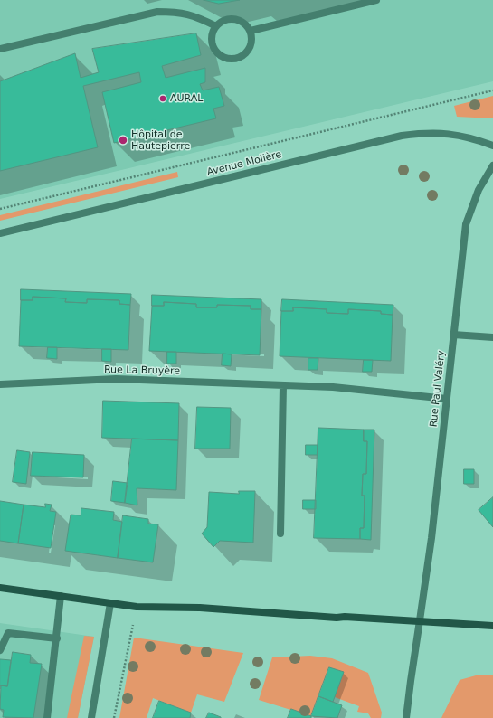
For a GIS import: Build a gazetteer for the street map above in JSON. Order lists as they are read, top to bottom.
{
  "streets": {
    "street": ["Avenue Molière", "Rue La Bruyère", "Rue Paul Valéry"]
  },
  "crossings": [
    ["Rue La Bruyère", "Rue Paul Valéry"]
  ],
  "places": ["AURAL", "Hôpital de Hautepierre"]
}
